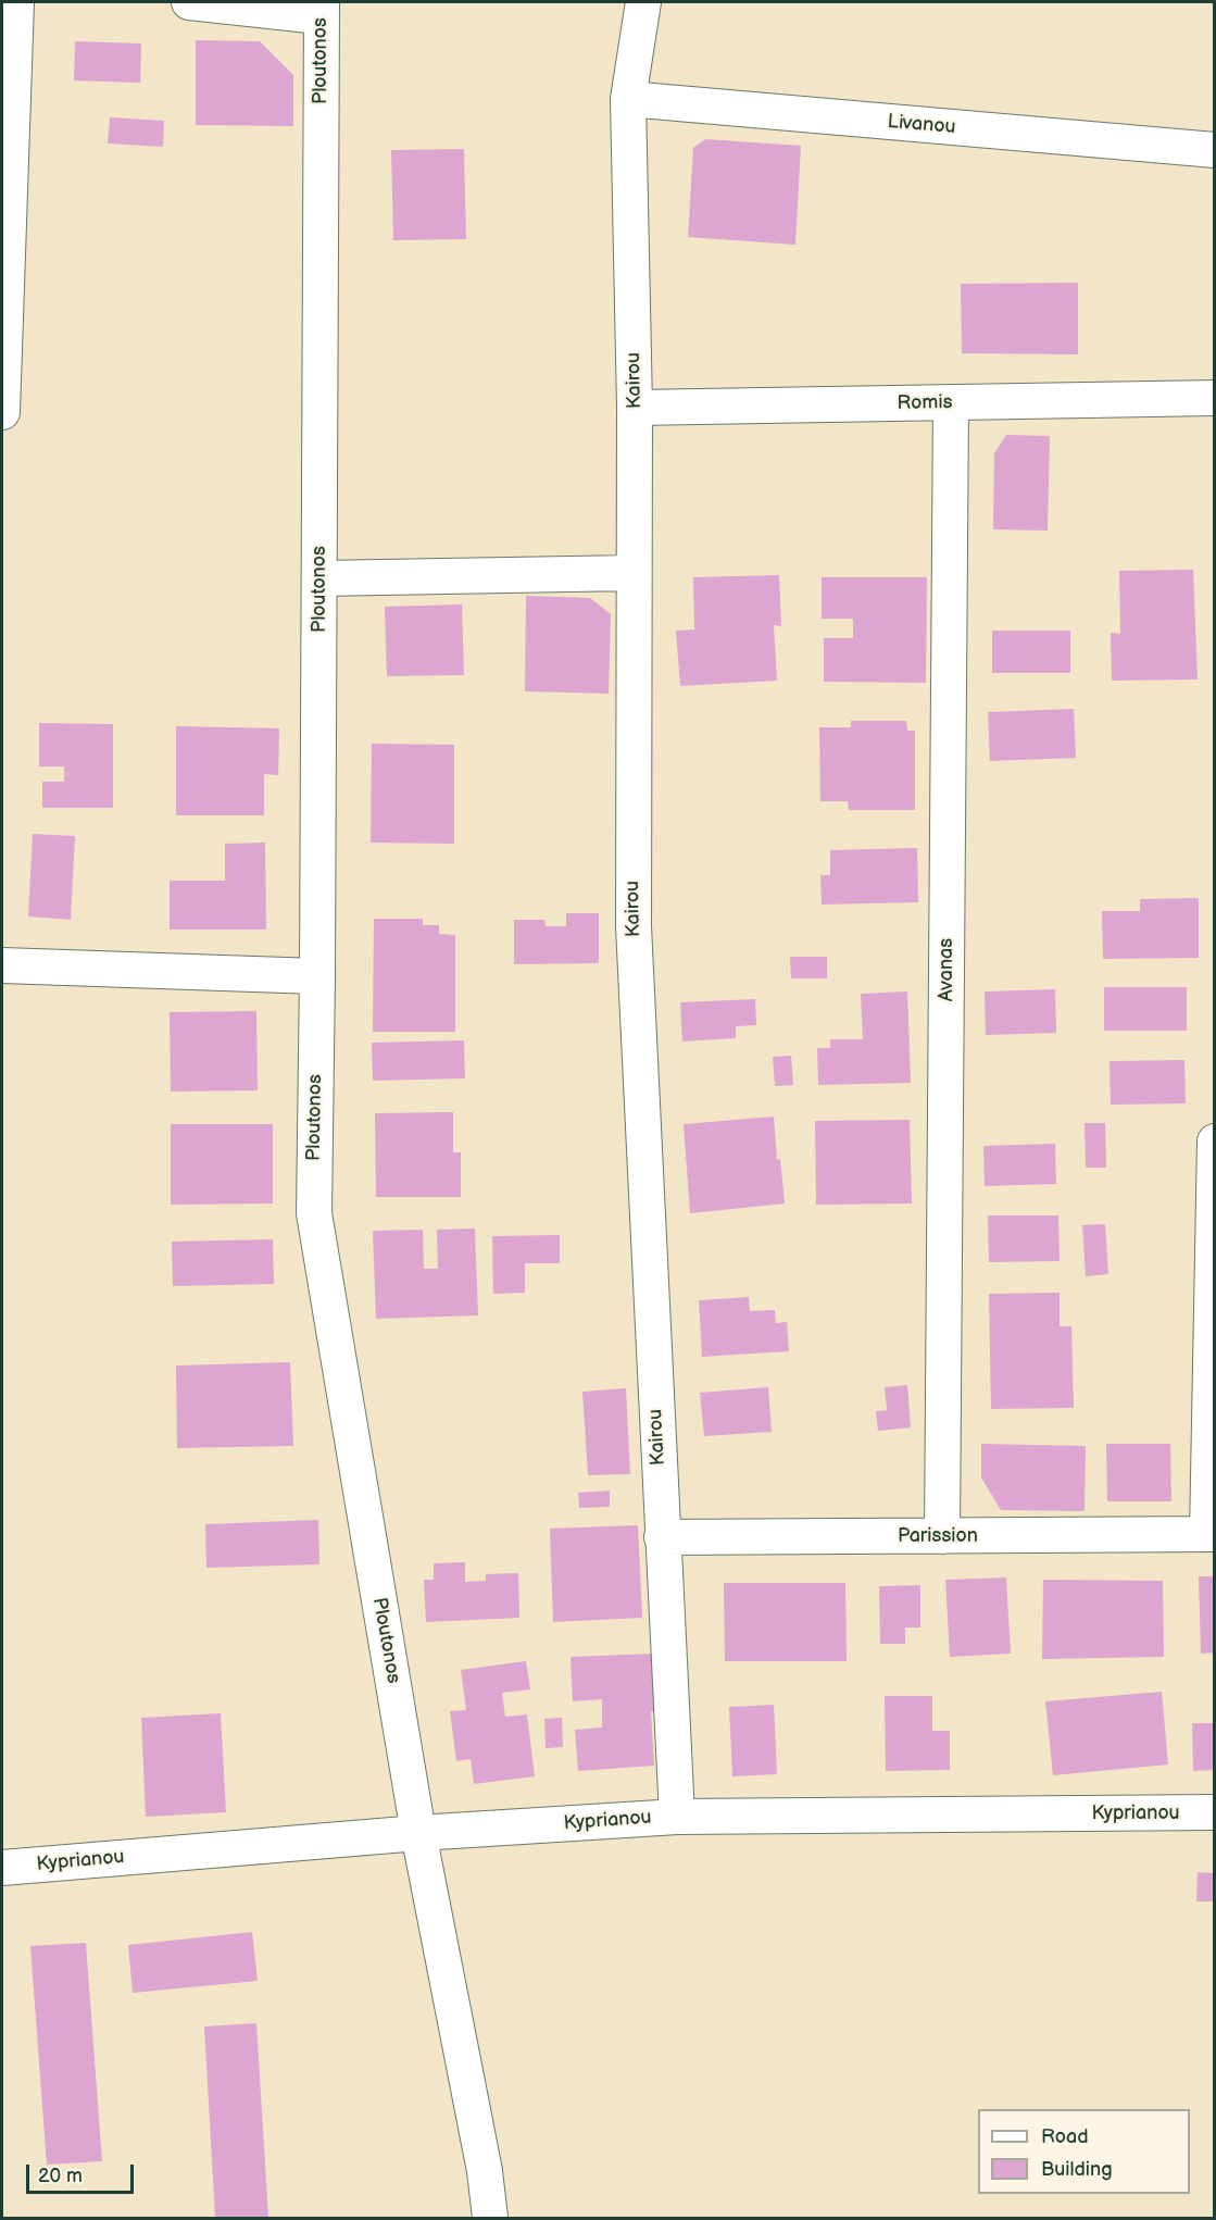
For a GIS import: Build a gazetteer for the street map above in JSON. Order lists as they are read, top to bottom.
{
  "streets": {
    "street": [
      "Ploutonos",
      "Livanou",
      "Kairou",
      "Romis",
      "Avanas",
      "Parission",
      "Kyprianou"
    ]
  },
  "crossings": [
    ["Ploutonos", "Kyprianou"],
    ["Livanou", "Kairou"],
    ["Kairou", "Romis"],
    ["Kairou", "Parission"],
    ["Kairou", "Kyprianou"],
    ["Romis", "Avanas"],
    ["Avanas", "Parission"]
  ],
  "legend": ["Road", "Building"],
  "scale_bar": "20 m"
}
